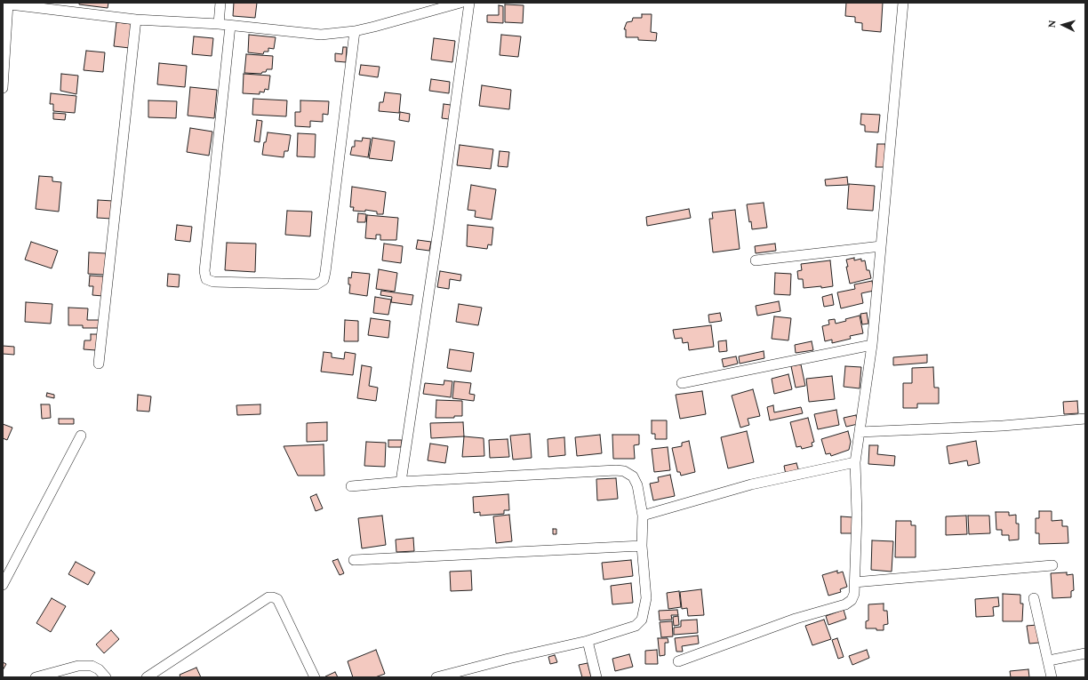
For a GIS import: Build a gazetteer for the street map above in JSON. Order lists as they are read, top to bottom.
{
  "north": "left"
}
